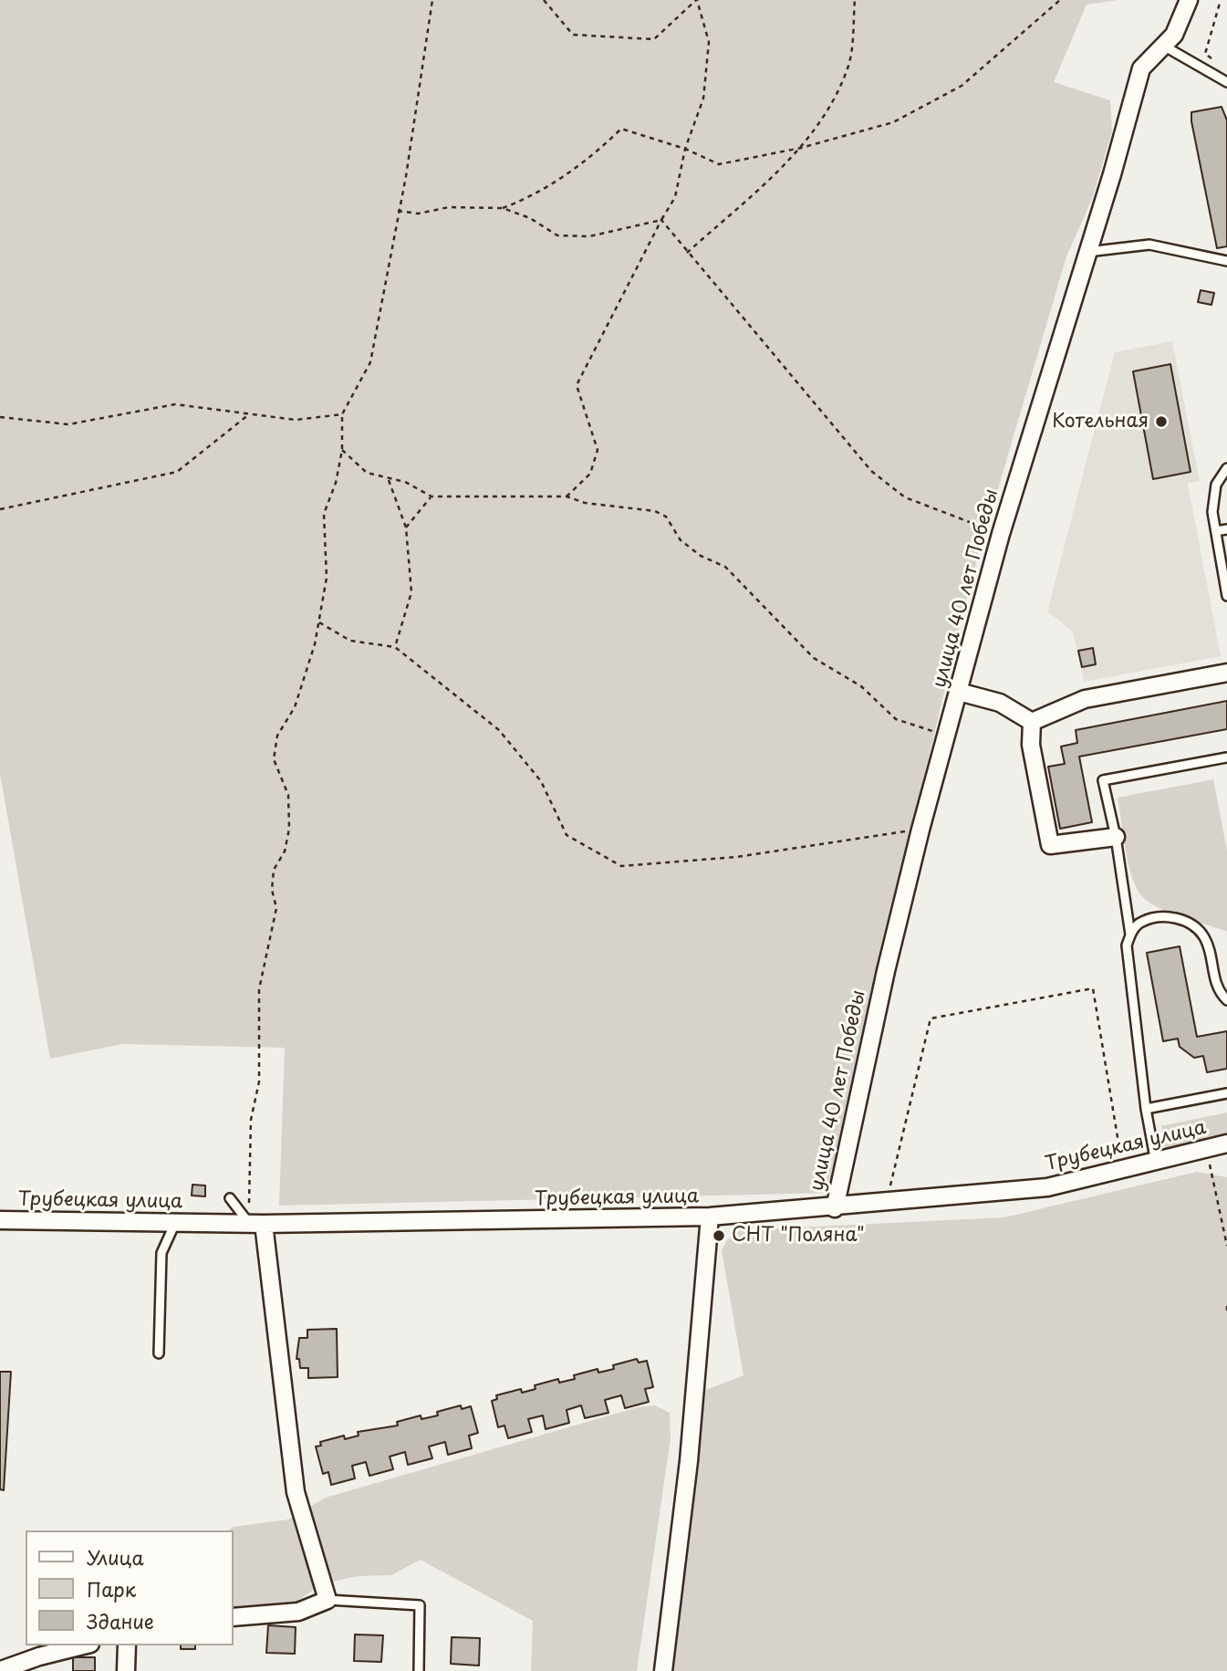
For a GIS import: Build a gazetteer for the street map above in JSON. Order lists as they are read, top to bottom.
{
  "streets": {
    "street": ["улица 40 лет Победы", "Трубецкая улица"]
  },
  "crossings": [
    ["улица 40 лет Победы", "Трубецкая улица"]
  ],
  "places": ["Котельная", "СНТ \"Поляна\""],
  "legend": ["Улица", "Парк", "Здание"]
}
